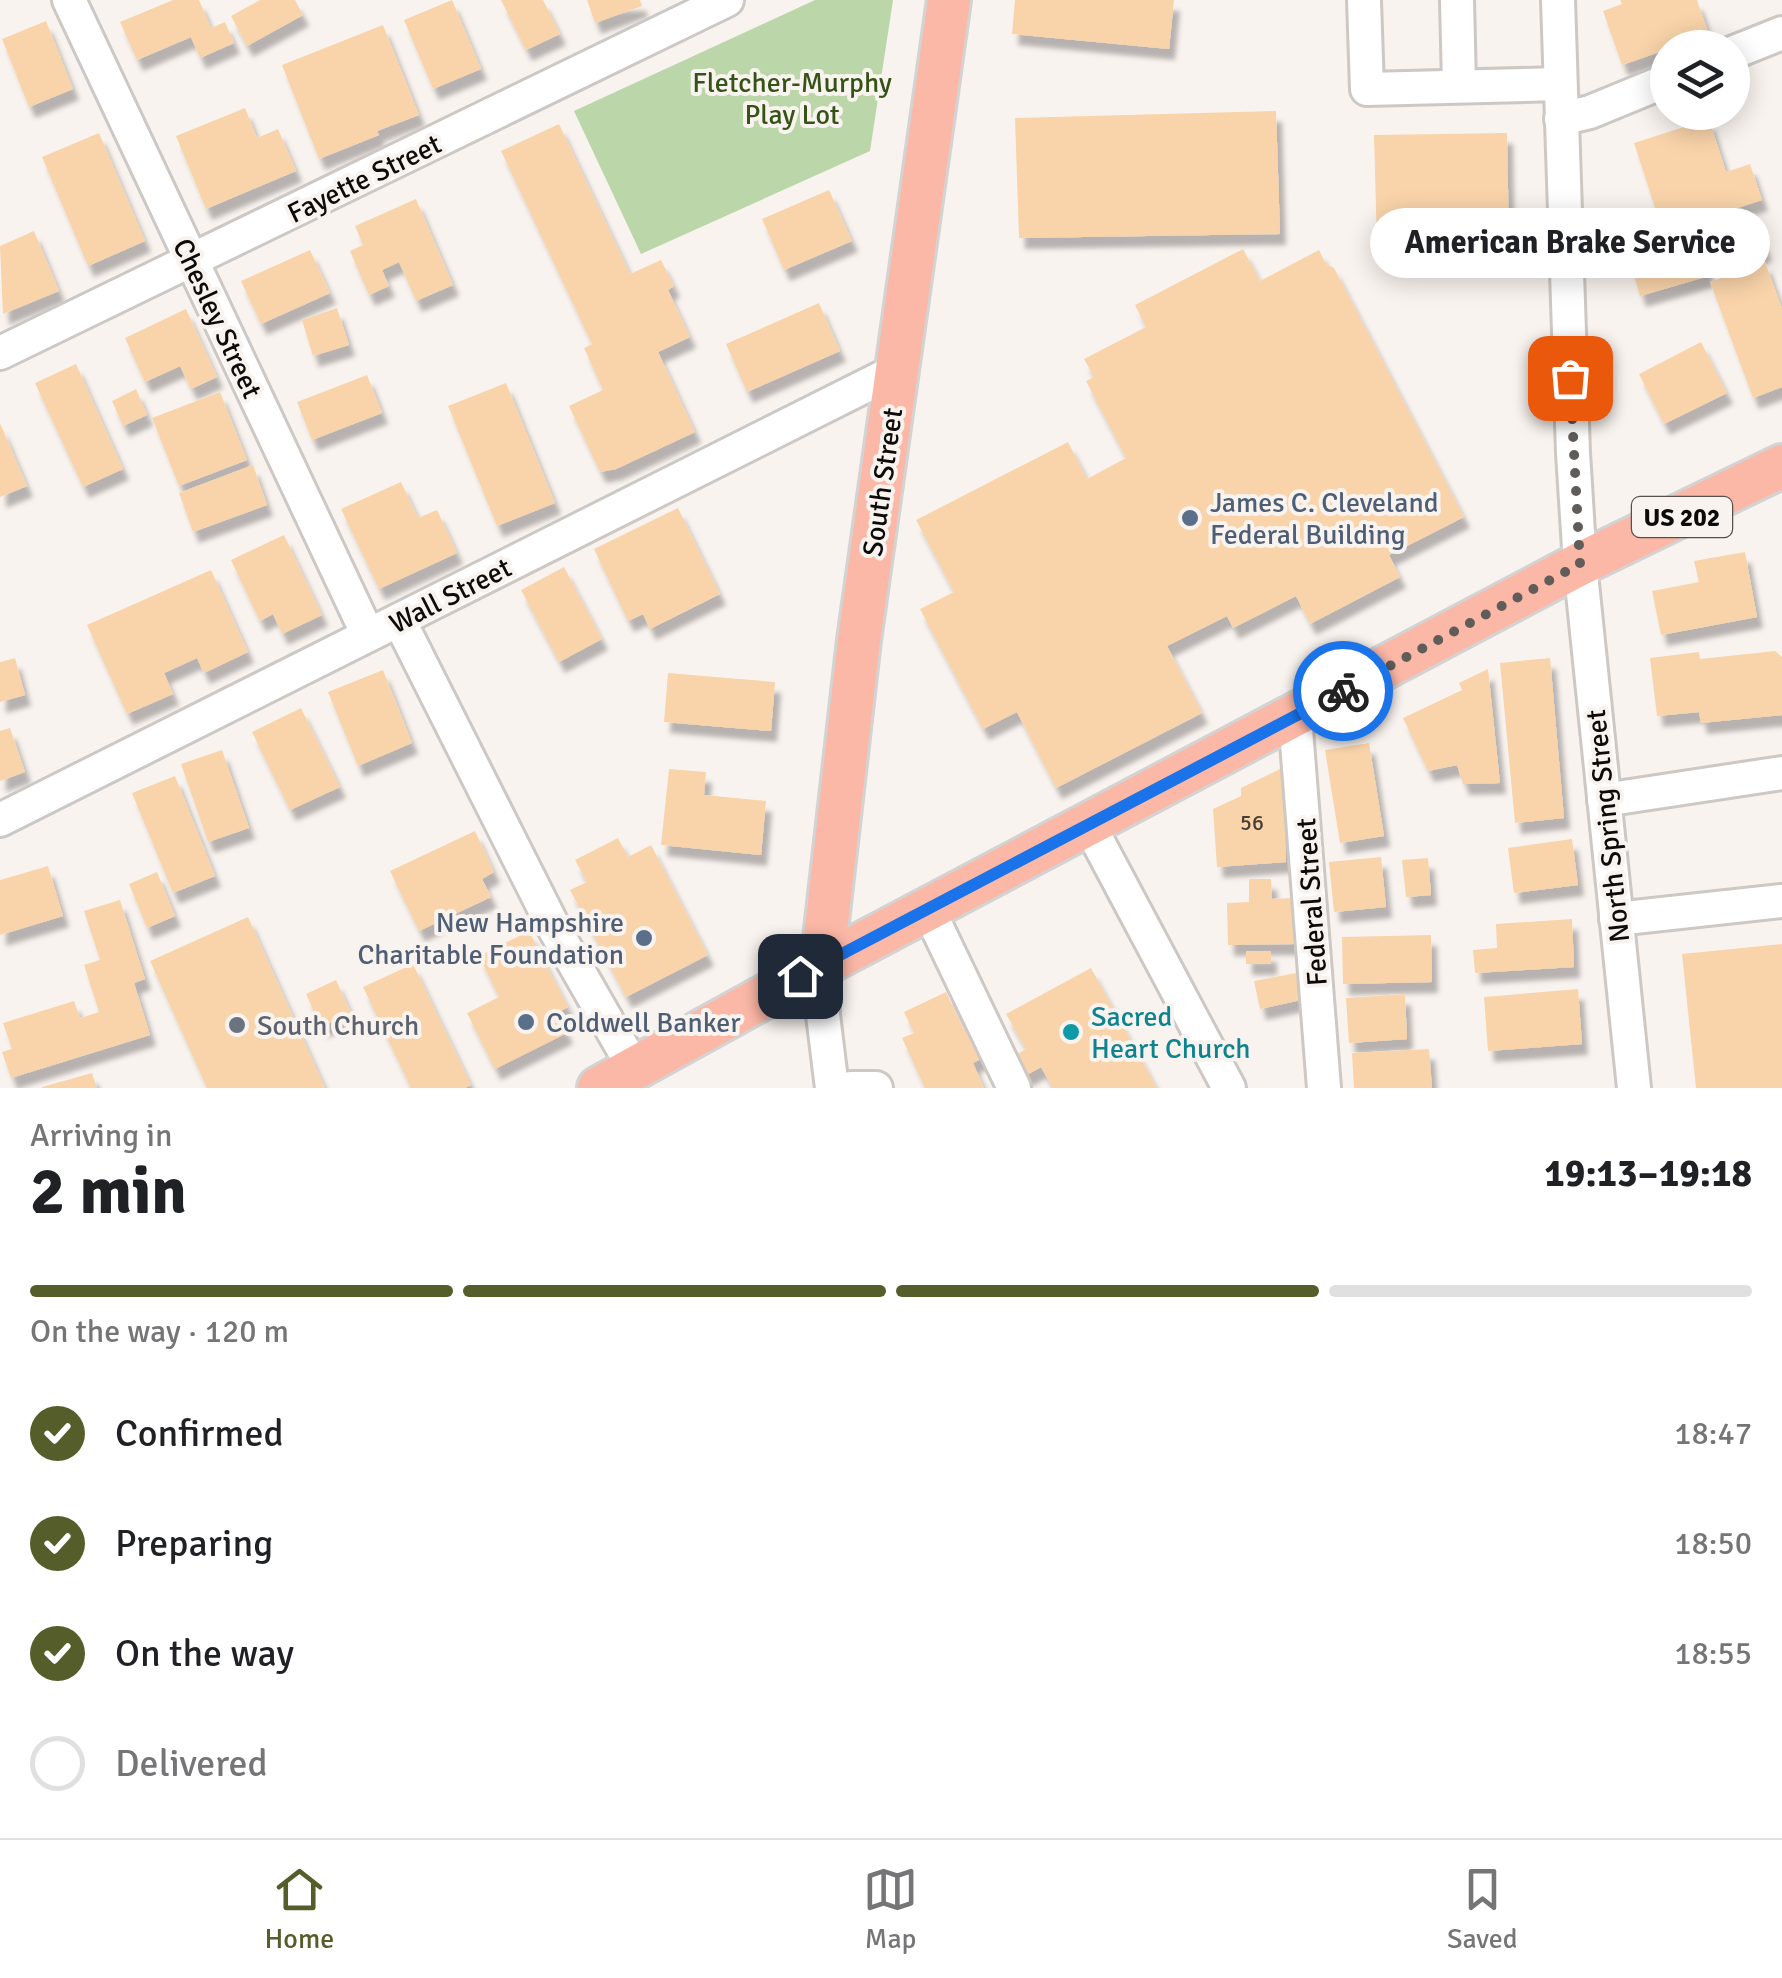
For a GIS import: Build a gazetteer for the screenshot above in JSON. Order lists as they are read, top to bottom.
{
  "streets": {
    "main road": ["South Street", "US 202"],
    "street": [
      "Fayette Street",
      "Chesley Street",
      "Wall Street",
      "North Spring Street",
      "Federal Street"
    ]
  },
  "crossings": [
    ["Fayette Street", "Chesley Street"],
    ["Chesley Street", "Wall Street"],
    ["South Street", "US 202"],
    ["South Street", "Wall Street"],
    ["US 202", "North Spring Street"],
    ["US 202", "Federal Street"]
  ],
  "parks": ["Fletcher-Murphy Play Lot"],
  "places": [
    "American Brake Service",
    "James C. Cleveland Federal Building",
    "New Hampshire Charitable Foundation",
    "Coldwell Banker",
    "South Church",
    "Sacred Heart Church"
  ],
  "house_numbers": ["56"],
  "page": {
    "bubble": "American Brake Service",
    "heading": ["2 min", "Arriving in", "19:13–19:18"],
    "bar": "On the way · 120 m",
    "list": [
      ["Confirmed", "18:47"],
      ["Preparing", "18:50"],
      ["On the way", "18:55"],
      "Delivered"
    ],
    "tabs": ["Home", "Map", "Saved"]
  }
}
